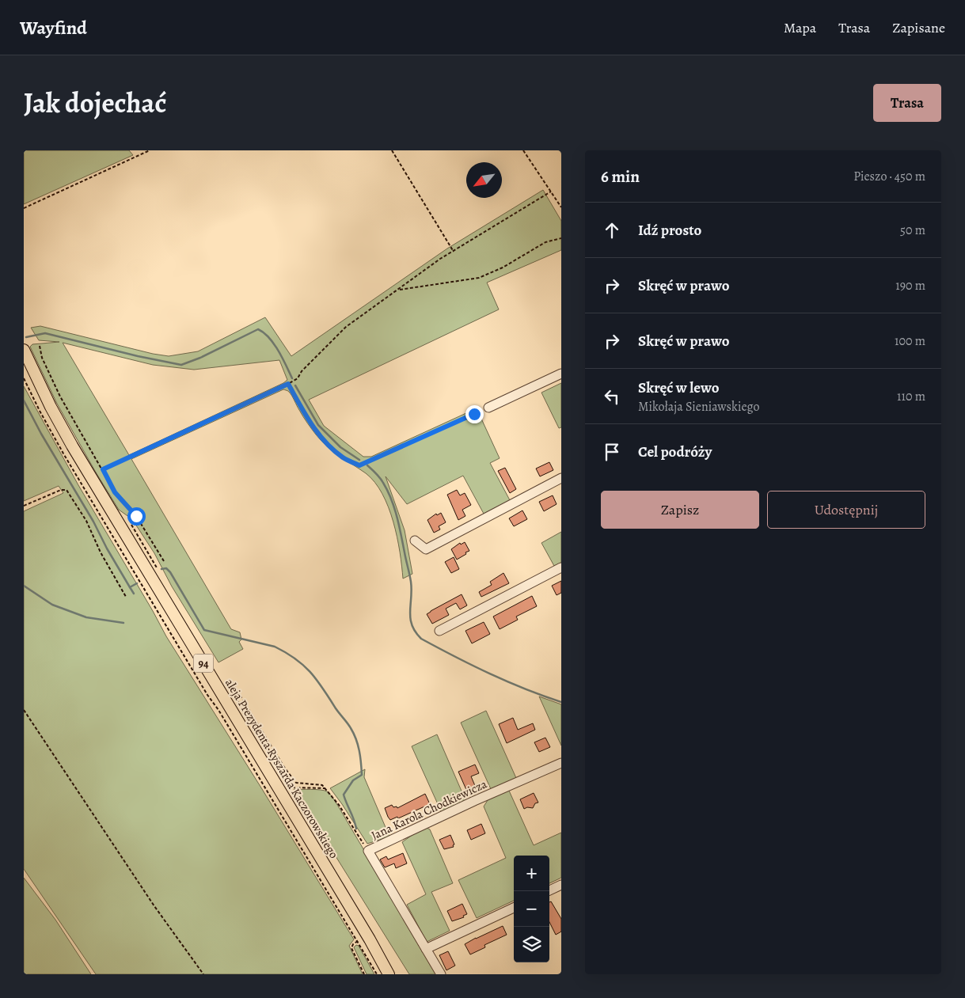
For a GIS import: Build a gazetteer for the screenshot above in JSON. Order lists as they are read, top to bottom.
{
  "streets": {
    "main road": ["94", "aleja Prezydenta Ryszarda Kaczorowskiego"],
    "street": ["Jana Karola Chodkiewicza"]
  },
  "north": "bottom left",
  "page": {
    "header": "Wayfind",
    "nav": ["Mapa", "Trasa", "Zapisane"],
    "title": "Jak dojechać",
    "buttons": [
      "Trasa",
      ["Zapisz", "Udostępnij"]
    ],
    "heading": ["6 min", "Pieszo · 450 m"],
    "list": [
      ["Idź prosto", "50 m"],
      ["Skręć w prawo", "190 m"],
      ["Skręć w prawo", "100 m"],
      ["Skręć w lewo", "Mikołaja Sieniawskiego", "110 m"],
      "Cel podróży"
    ],
    "map_buttons": ["+", "−"]
  }
}
